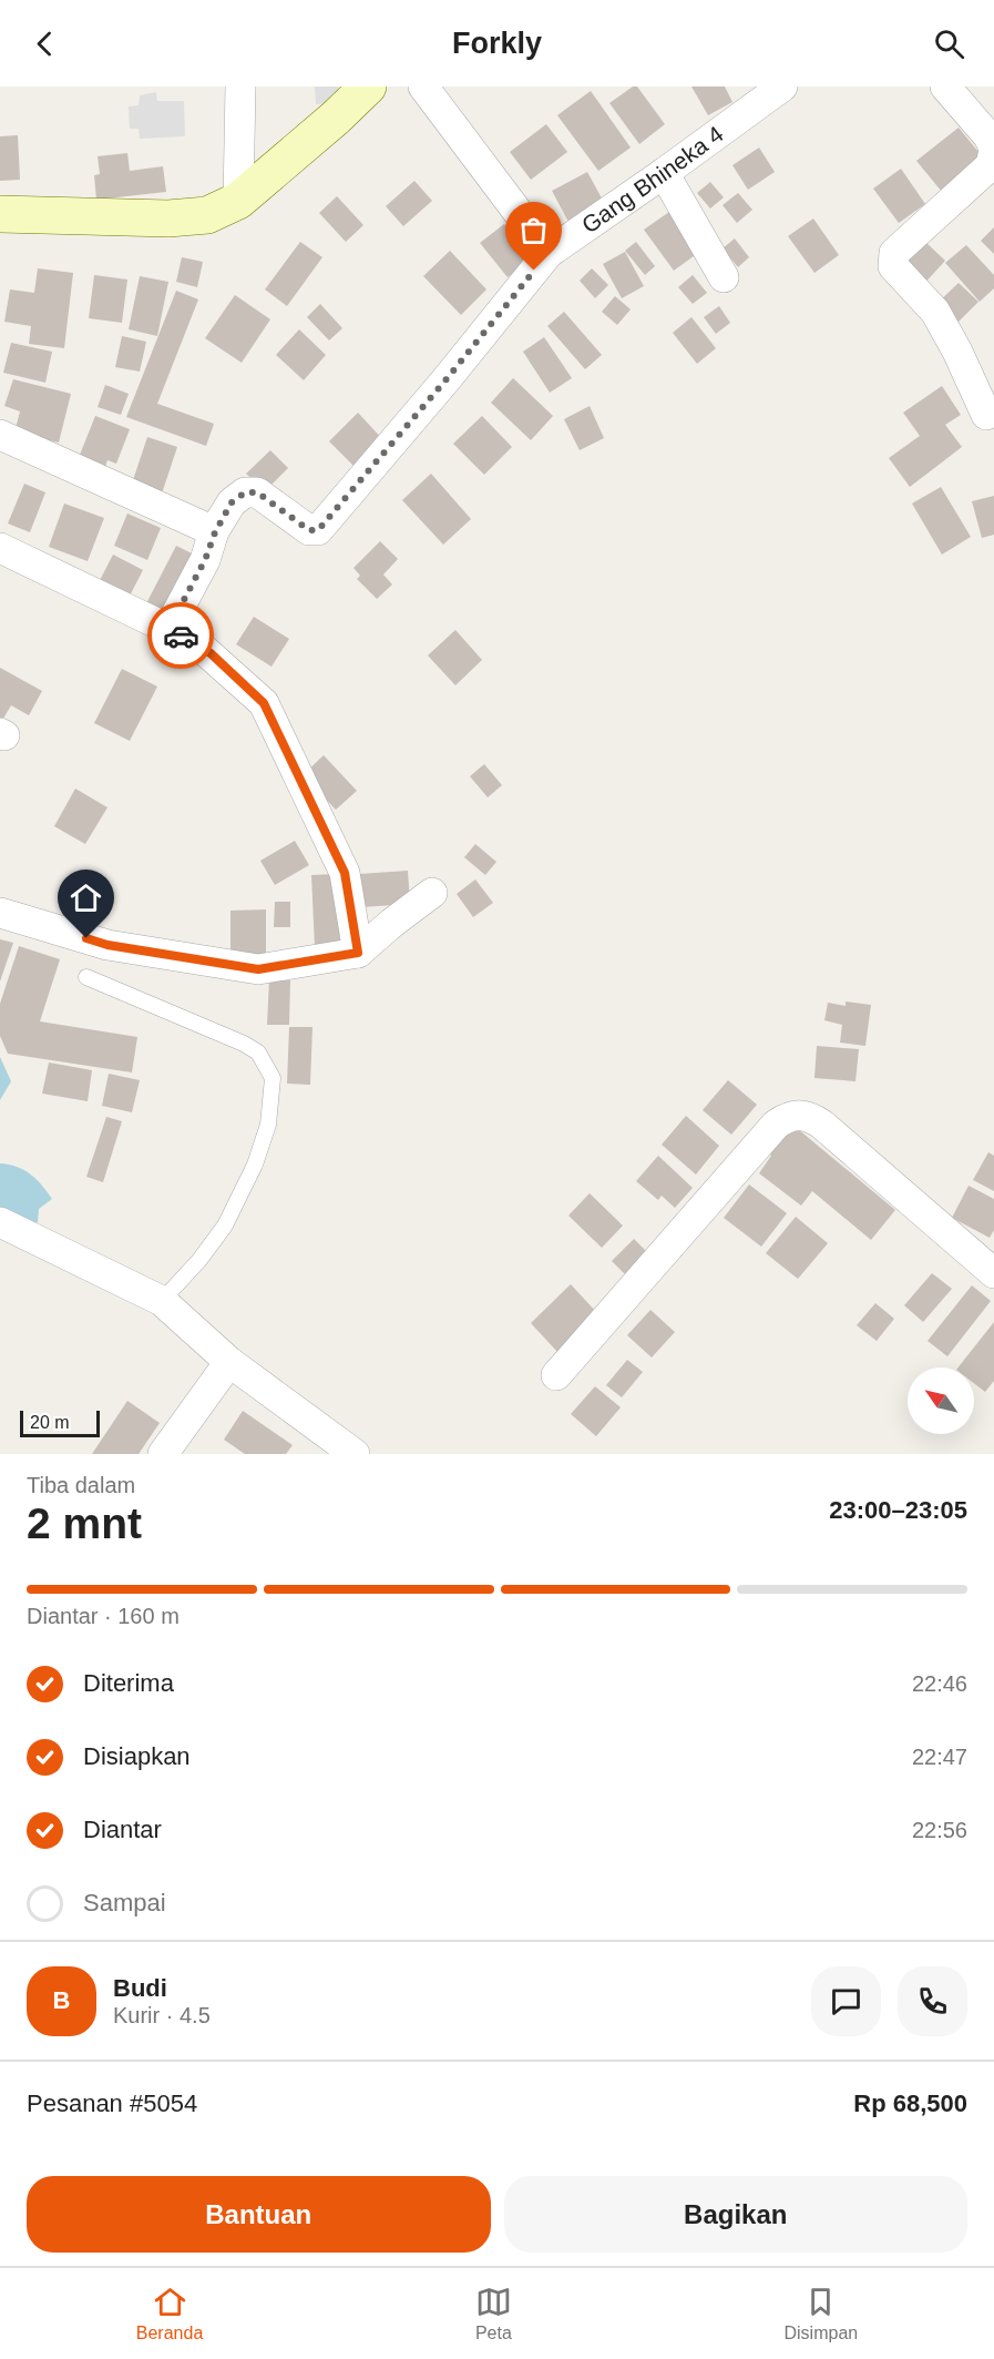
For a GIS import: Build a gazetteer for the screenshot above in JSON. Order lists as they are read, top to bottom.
{
  "streets": {
    "street": ["Gang Bhineka 4"]
  },
  "scale_bar": "20 m",
  "north": "top left",
  "page": {
    "header": "Forkly",
    "scale": "20 m",
    "heading": ["2 mnt", "Tiba dalam", "23:00–23:05"],
    "panel": [
      "Budi",
      "Kurir · 4.5",
      "Pesanan #5054",
      "Rp 68,500"
    ],
    "bar": "Diantar · 160 m",
    "list": [
      ["Diterima", "22:46"],
      ["Disiapkan", "22:47"],
      ["Diantar", "22:56"],
      "Sampai"
    ],
    "round": "B",
    "buttons": ["Bantuan", "Bagikan"],
    "tabs": ["Beranda", "Peta", "Disimpan"]
  }
}
